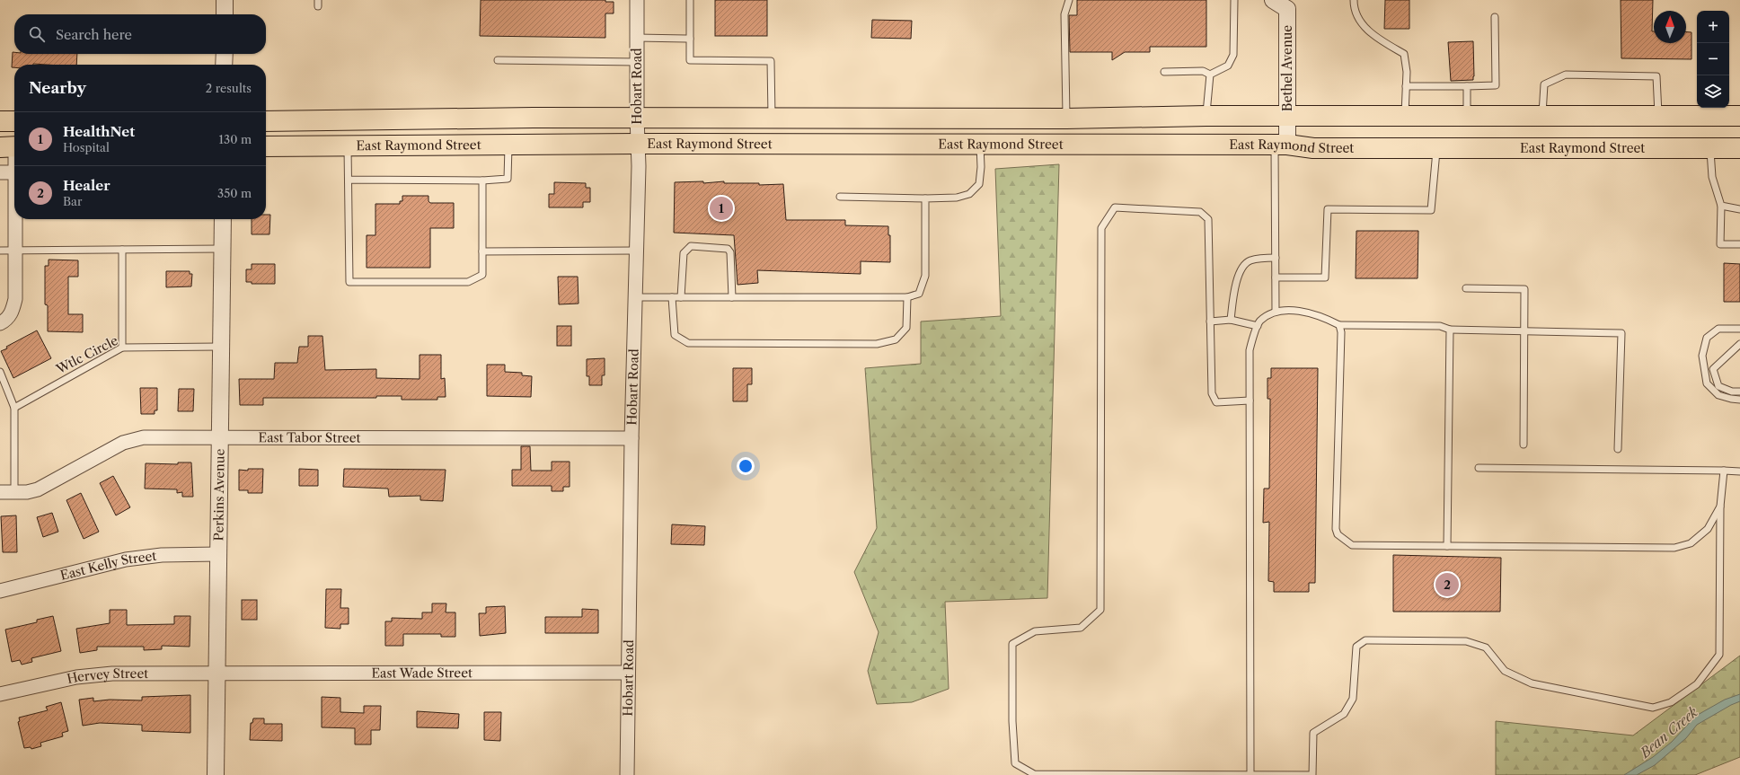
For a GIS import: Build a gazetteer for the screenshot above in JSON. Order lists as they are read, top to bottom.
{
  "streets": {
    "main road": ["East Raymond Street"],
    "street": [
      "Bethel Avenue",
      "Hobart Road",
      "East Tabor Street",
      "Perkins Avenue",
      "East Kelly Street",
      "East Wade Street",
      "Hervey Street"
    ],
    "lane": ["Wtlc Circle"]
  },
  "crossings": [
    ["Bethel Avenue", "East Raymond Street"],
    ["Hobart Road", "East Raymond Street"],
    ["Hobart Road", "East Tabor Street"],
    ["Hobart Road", "East Wade Street"],
    ["Wtlc Circle", "Perkins Avenue"],
    ["East Tabor Street", "Perkins Avenue"],
    ["Perkins Avenue", "East Kelly Street"],
    ["Perkins Avenue", "East Wade Street"],
    ["Perkins Avenue", "Hervey Street"],
    ["East Wade Street", "Hervey Street"]
  ],
  "water": ["Bean Creek"],
  "north": "top",
  "page": {
    "map_buttons": ["+", "−"],
    "search": "Search here",
    "heading": ["Nearby", "2 results"],
    "list": [
      {
        "mark": "1",
        "name": "HealthNet",
        "note": "Hospital",
        "value": "130 m"
      },
      {
        "mark": "2",
        "name": "Healer",
        "note": "Bar",
        "value": "350 m"
      }
    ],
    "pins": ["1", "2"]
  }
}
